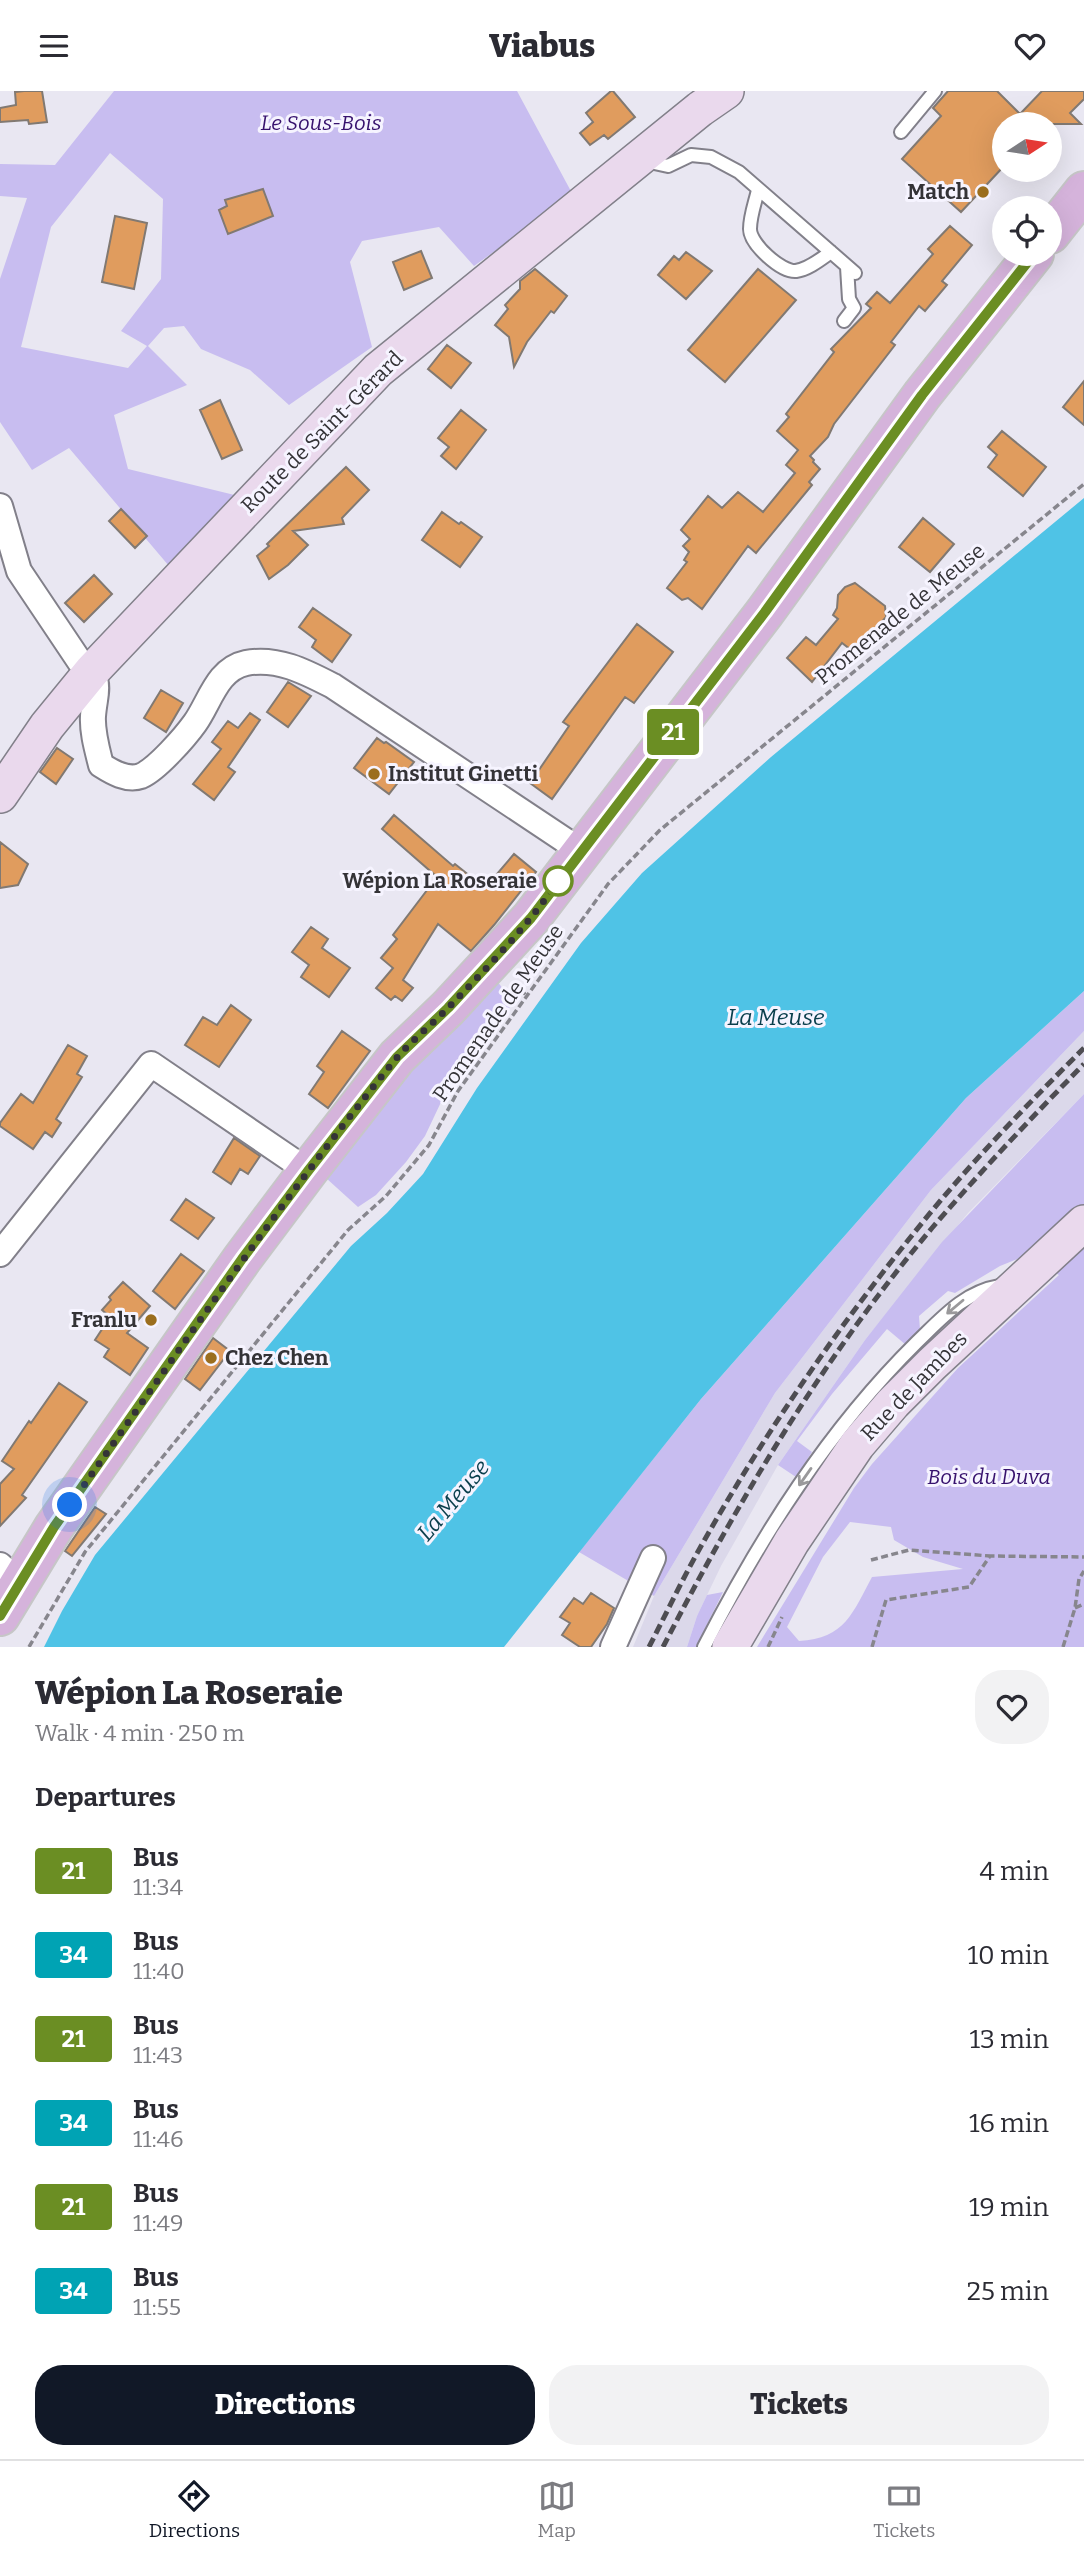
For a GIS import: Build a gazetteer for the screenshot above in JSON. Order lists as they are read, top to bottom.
{
  "streets": {
    "main road": ["Route de Saint-Gérard", "Rue de Jambes"],
    "path": ["Promenade de Meuse"]
  },
  "water": ["La Meuse"],
  "parks": ["Le Sous-Bois", "Bois du Duva"],
  "places": [
    "Match",
    "Institut Ginetti",
    "Wépion La Roseraie",
    "Franlu",
    "Chez Chen"
  ],
  "lines": ["bus line 21"],
  "north": "right",
  "page": {
    "header": "Viabus",
    "on_map": "21",
    "heading": [
      ["Wépion La Roseraie", "Walk · 4 min · 250 m"],
      "Departures"
    ],
    "list": [
      {
        "mark": "21",
        "name": "Bus",
        "note": "11:34",
        "value": "4 min"
      },
      {
        "mark": "34",
        "name": "Bus",
        "note": "11:40",
        "value": "10 min"
      },
      {
        "mark": "21",
        "name": "Bus",
        "note": "11:43",
        "value": "13 min"
      },
      {
        "mark": "34",
        "name": "Bus",
        "note": "11:46",
        "value": "16 min"
      },
      {
        "mark": "21",
        "name": "Bus",
        "note": "11:49",
        "value": "19 min"
      },
      {
        "mark": "34",
        "name": "Bus",
        "note": "11:55",
        "value": "25 min"
      }
    ],
    "buttons": ["Directions", "Tickets"],
    "tabs": ["Directions", "Map", "Tickets"]
  }
}
